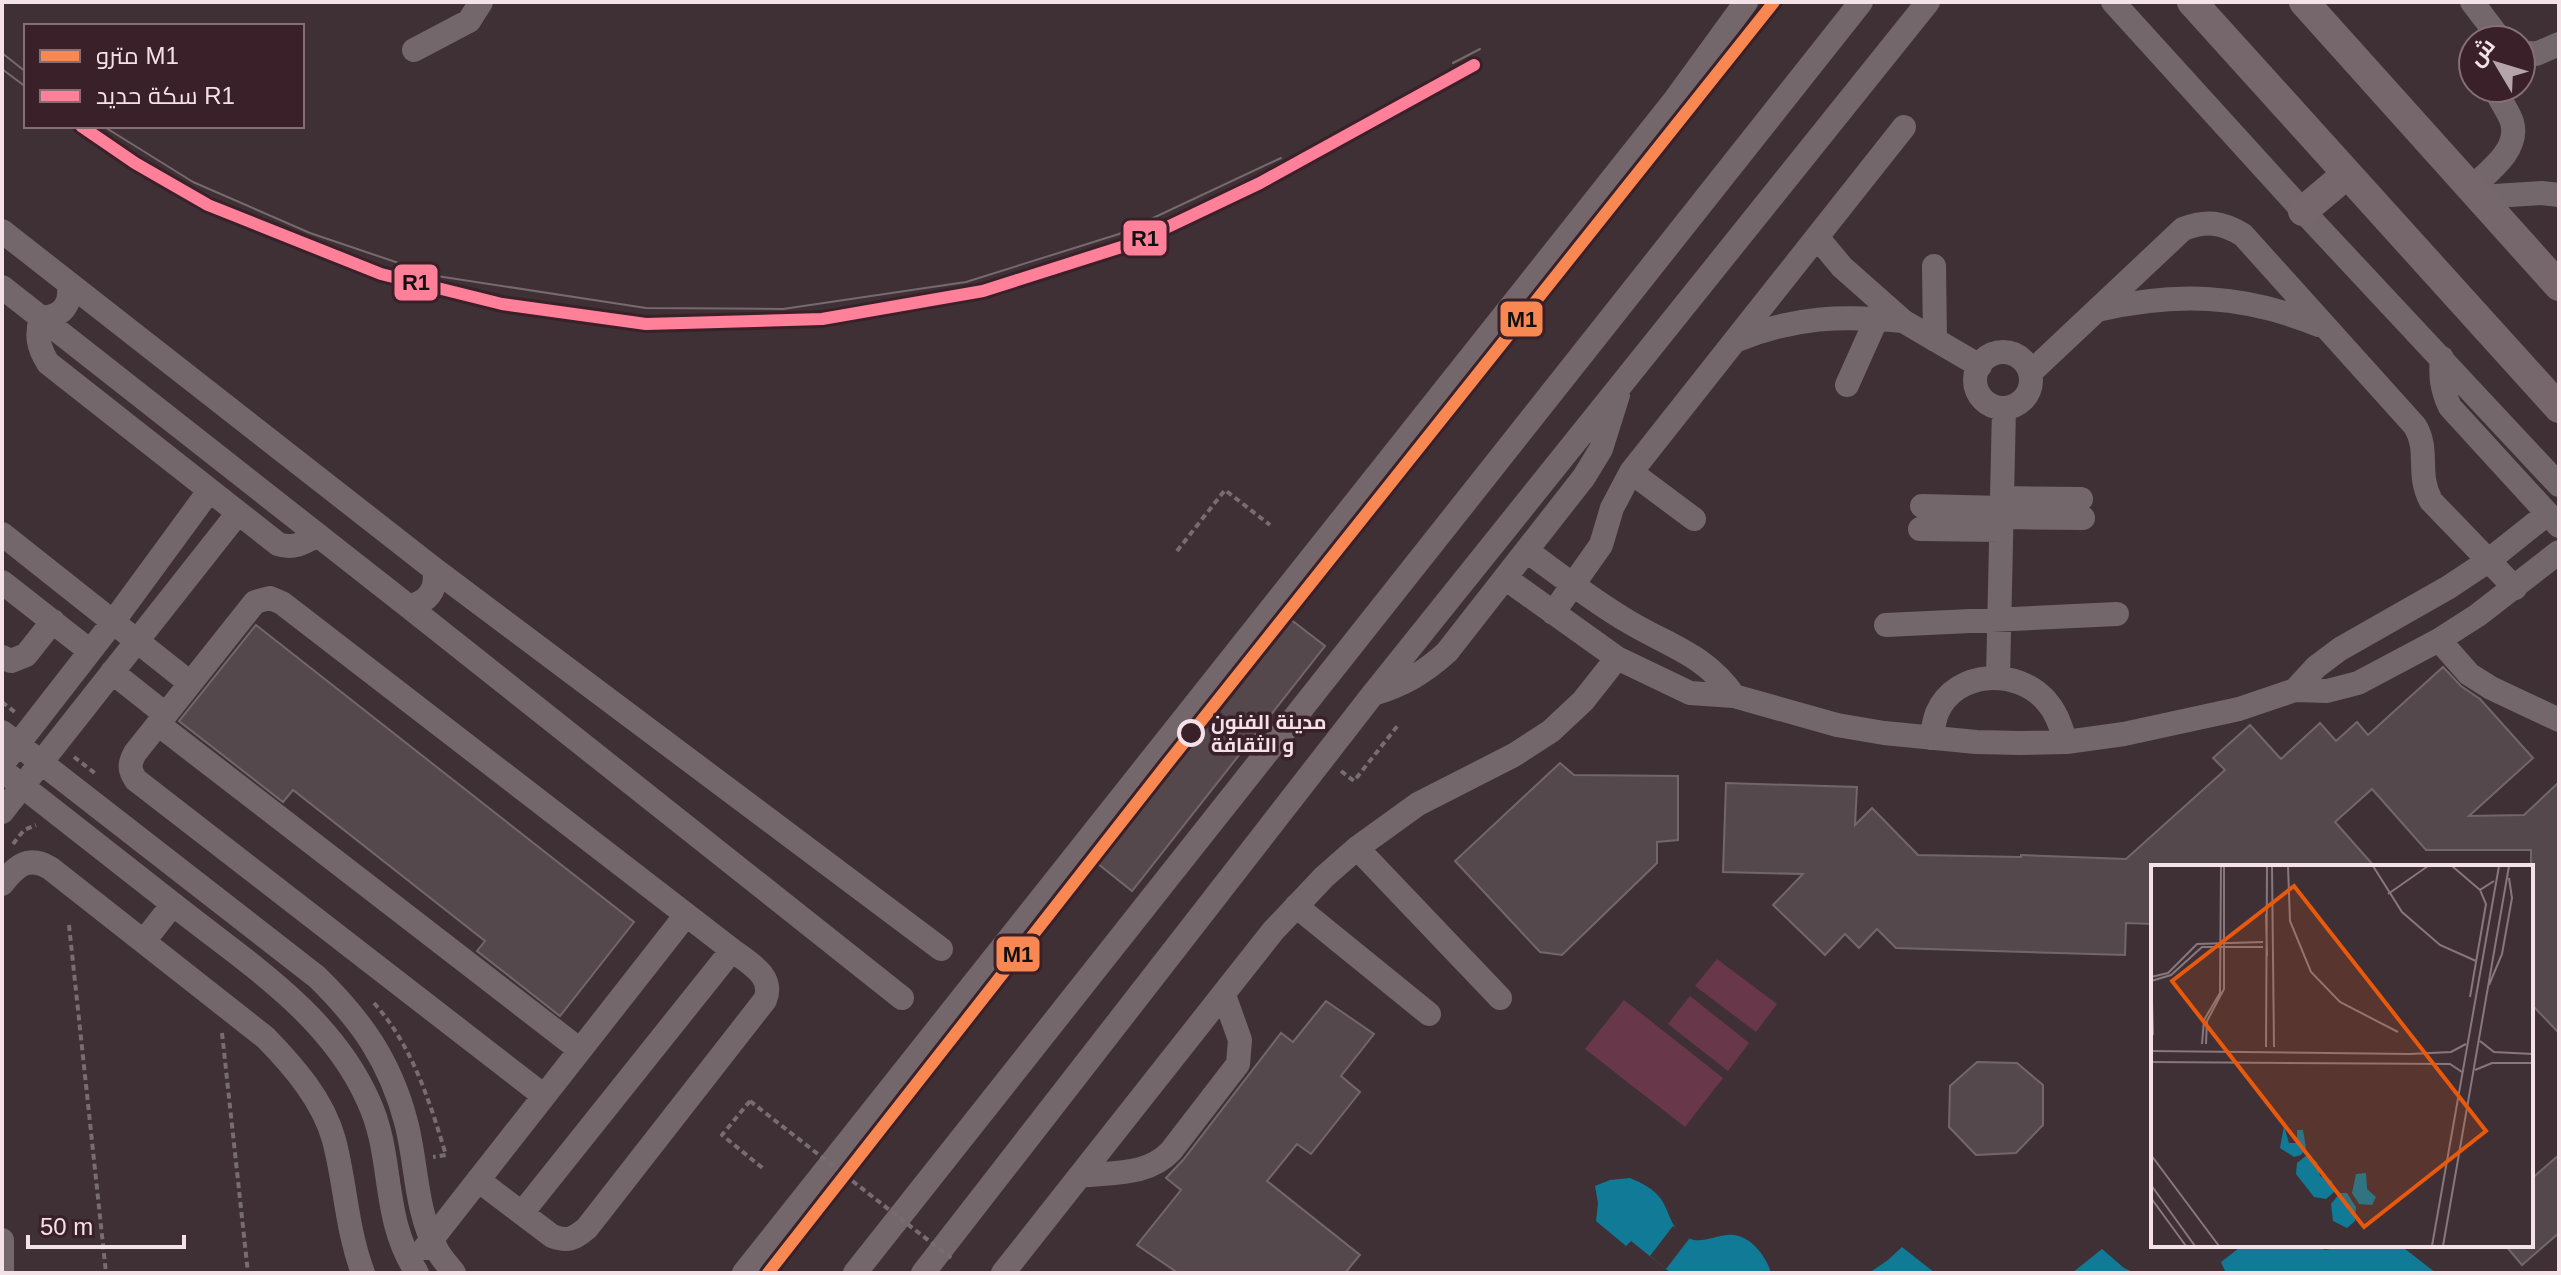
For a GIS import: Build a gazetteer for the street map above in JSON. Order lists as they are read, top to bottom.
{
  "places": ["مدينة الفنون و الثقافة"],
  "lines": ["metro line M1", "rail line R1"],
  "legend": ["مترو M1", "سكة حديد R1"],
  "scale_bar": "50 m",
  "north": "top left"
}
